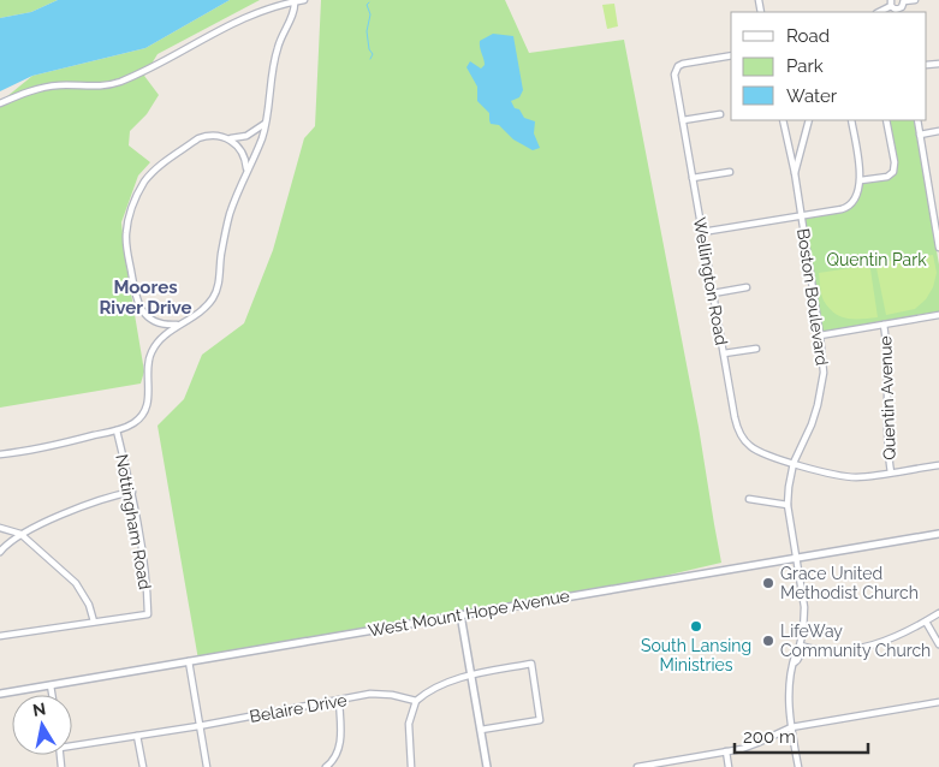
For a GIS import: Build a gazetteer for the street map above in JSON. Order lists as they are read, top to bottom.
{
  "streets": {
    "street": [
      "Wellington Road",
      "Boston Boulevard",
      "Quentin Avenue",
      "Nottingham Road",
      "West Mount Hope Avenue",
      "Belaire Drive"
    ]
  },
  "crossings": [
    ["Wellington Road", "Boston Boulevard"],
    ["Wellington Road", "Quentin Avenue"],
    ["Boston Boulevard", "West Mount Hope Avenue"]
  ],
  "districts": ["Moores River Drive"],
  "parks": ["Quentin Park"],
  "places": ["Grace United Methodist Church", "South Lansing Ministries", "LifeWay Community Church"],
  "legend": ["Road", "Park", "Water"],
  "scale_bar": "200 m",
  "north": "top"
}
